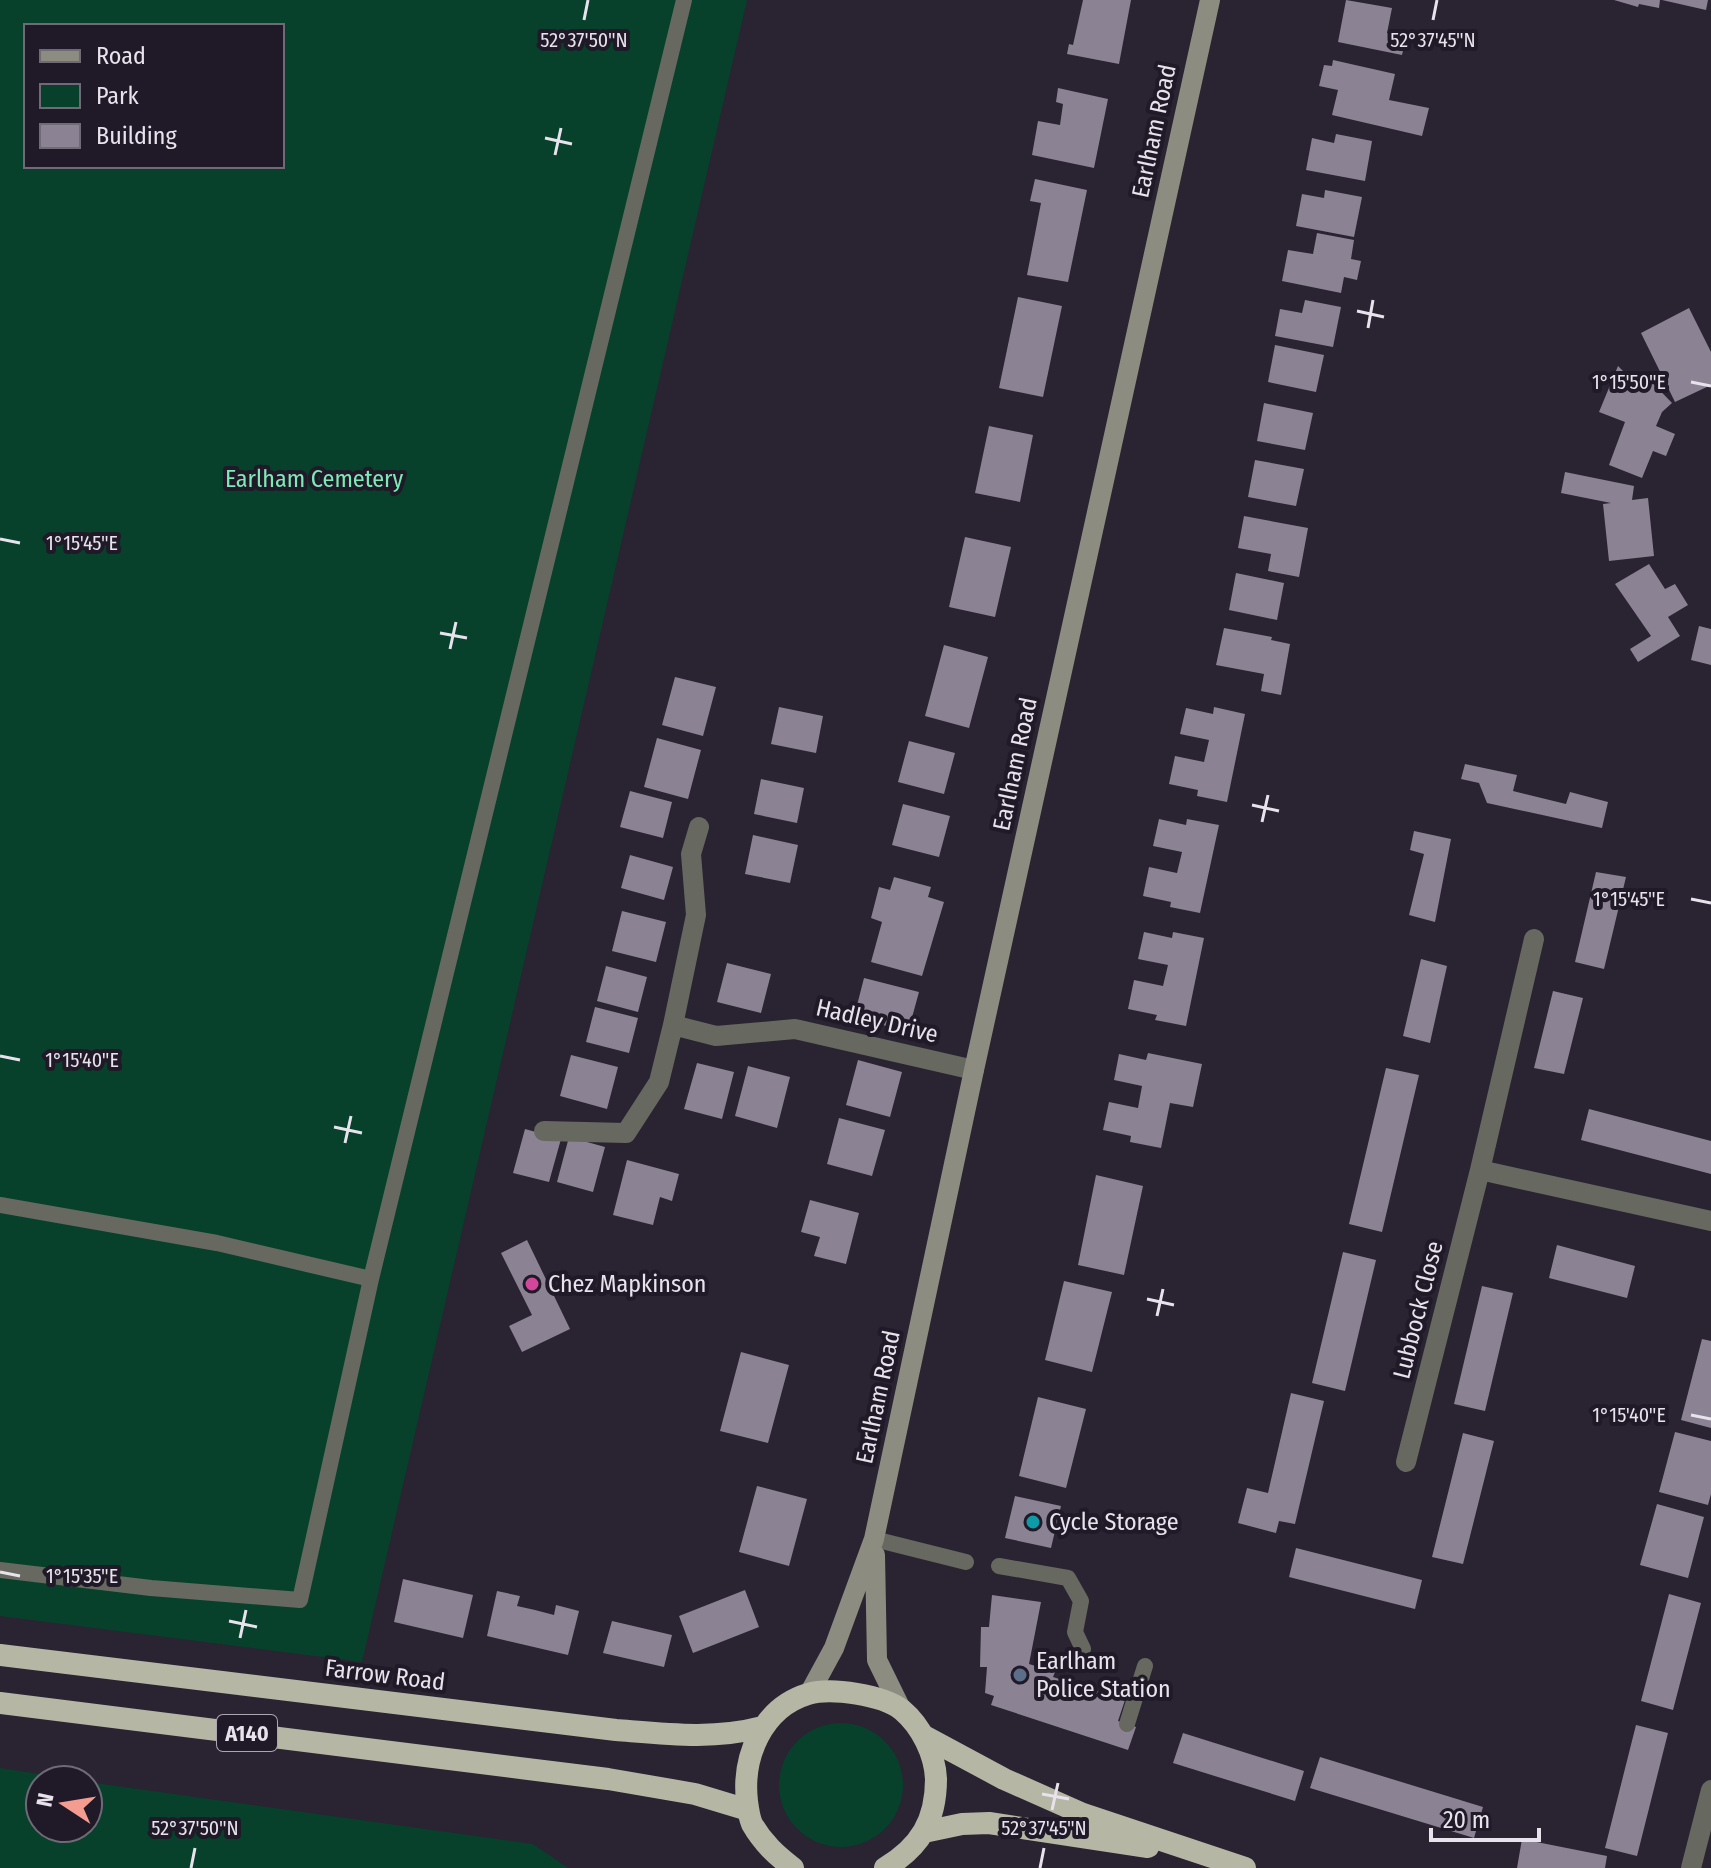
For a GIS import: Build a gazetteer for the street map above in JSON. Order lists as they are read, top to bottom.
{
  "streets": {
    "highway": ["Farrow Road", "A140"],
    "main road": ["Earlham Road"],
    "street": ["Hadley Drive", "Lubbock Close"]
  },
  "crossings": [
    ["Earlham Road", "Hadley Drive"],
    ["Earlham Road", "A140"],
    ["Farrow Road", "A140"]
  ],
  "parks": ["Earlham Cemetery"],
  "places": ["Chez Mapkinson", "Cycle Storage", "Earlham Police Station"],
  "legend": ["Road", "Park", "Building"],
  "scale_bar": "20 m",
  "north": "left",
  "coordinates": [
    "52°37'50\"N",
    "52°37'45\"N",
    "1°15'50\"E",
    "1°15'45\"E",
    "1°15'40\"E",
    "1°15'35\"E"
  ]
}
